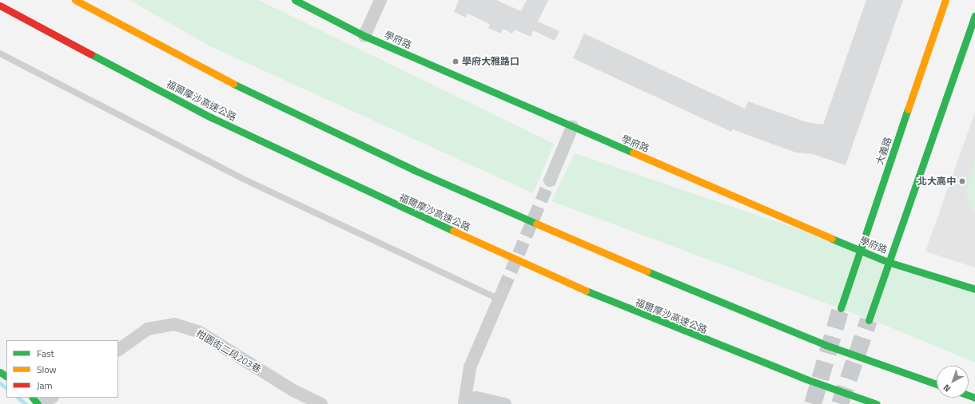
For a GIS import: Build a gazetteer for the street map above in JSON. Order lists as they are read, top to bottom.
{
  "streets": {
    "main road": ["學府路", "福爾摩沙高速公路", "大義路"],
    "street": ["柑園街二段203巷"]
  },
  "crossings": [
    ["學府路", "大義路"]
  ],
  "places": ["學府大雅路口", "北大高中"],
  "legend": ["Fast", "Slow", "Jam"],
  "north": "bottom left"
}
